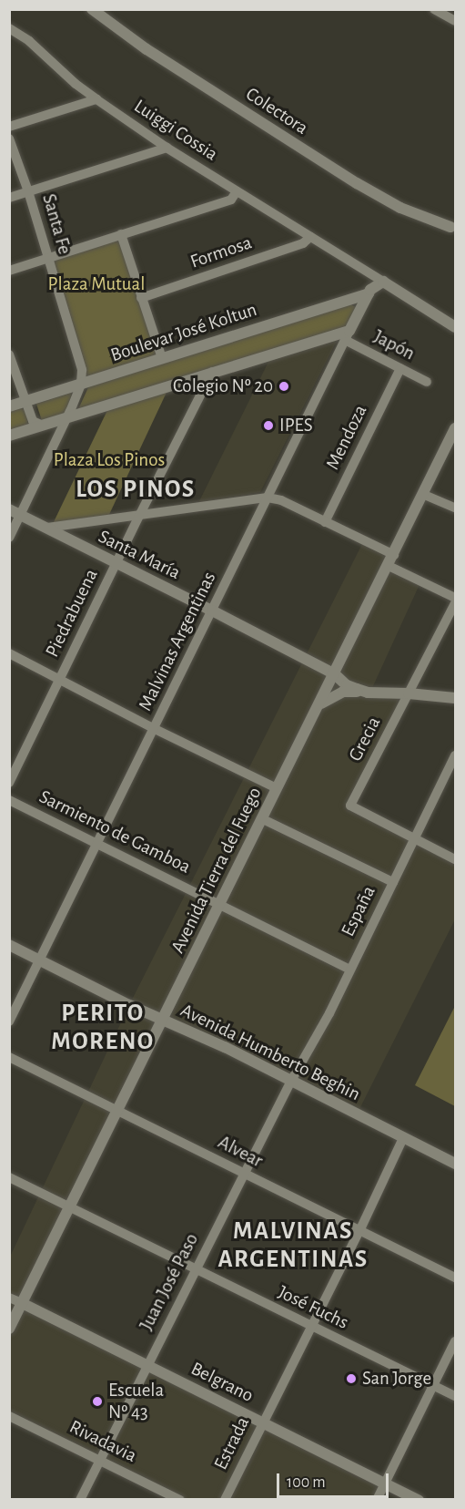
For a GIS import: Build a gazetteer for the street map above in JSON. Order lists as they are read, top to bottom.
{
  "streets": {
    "street": [
      "Colectora",
      "Luiggi Cossia",
      "Santa Fe",
      "Formosa",
      "Boulevar José Koltun",
      "Japón",
      "Mendoza",
      "Santa María",
      "Piedrabuena",
      "Malvinas Argentinas",
      "Grecia",
      "Sarmiento de Gamboa",
      "Avenida Tierra del Fuego",
      "España",
      "Avenida Humberto Beghin",
      "Alvear",
      "Juan José Paso",
      "José Fuchs",
      "Belgrano",
      "Rivadavia",
      "Estrada"
    ]
  },
  "crossings": [
    ["Luiggi Cossia", "Formosa"],
    ["Luiggi Cossia", "Malvinas Argentinas"],
    ["Santa Fe", "Boulevar José Koltun"],
    ["Boulevar José Koltun", "Malvinas Argentinas"],
    ["Japón", "Mendoza"],
    ["Japón", "Malvinas Argentinas"],
    ["Santa María", "Piedrabuena"],
    ["Santa María", "Malvinas Argentinas"],
    ["Santa María", "Grecia"],
    ["Santa María", "Avenida Tierra del Fuego"],
    ["Malvinas Argentinas", "Sarmiento de Gamboa"],
    ["Malvinas Argentinas", "Avenida Humberto Beghin"],
    ["Grecia", "España"],
    ["Sarmiento de Gamboa", "Avenida Tierra del Fuego"],
    ["Sarmiento de Gamboa", "España"],
    ["Avenida Tierra del Fuego", "Avenida Humberto Beghin"],
    ["Avenida Tierra del Fuego", "Alvear"],
    ["Avenida Tierra del Fuego", "José Fuchs"],
    ["Avenida Tierra del Fuego", "Belgrano"],
    ["España", "Avenida Humberto Beghin"],
    ["España", "Juan José Paso"],
    ["Avenida Humberto Beghin", "Juan José Paso"],
    ["Avenida Humberto Beghin", "Estrada"],
    ["Alvear", "Juan José Paso"],
    ["Alvear", "Estrada"],
    ["Juan José Paso", "José Fuchs"],
    ["Juan José Paso", "Belgrano"],
    ["Juan José Paso", "Rivadavia"],
    ["José Fuchs", "Estrada"],
    ["Belgrano", "Estrada"]
  ],
  "districts": ["LOS PINOS", "PERITO MORENO", "MALVINAS ARGENTINAS"],
  "parks": ["Plaza Mutual", "Plaza Los Pinos"],
  "places": [
    "Colegio Nº 20",
    "IPES",
    "San Jorge",
    "Escuela Nº 43"
  ],
  "scale_bar": "100 m"
}
